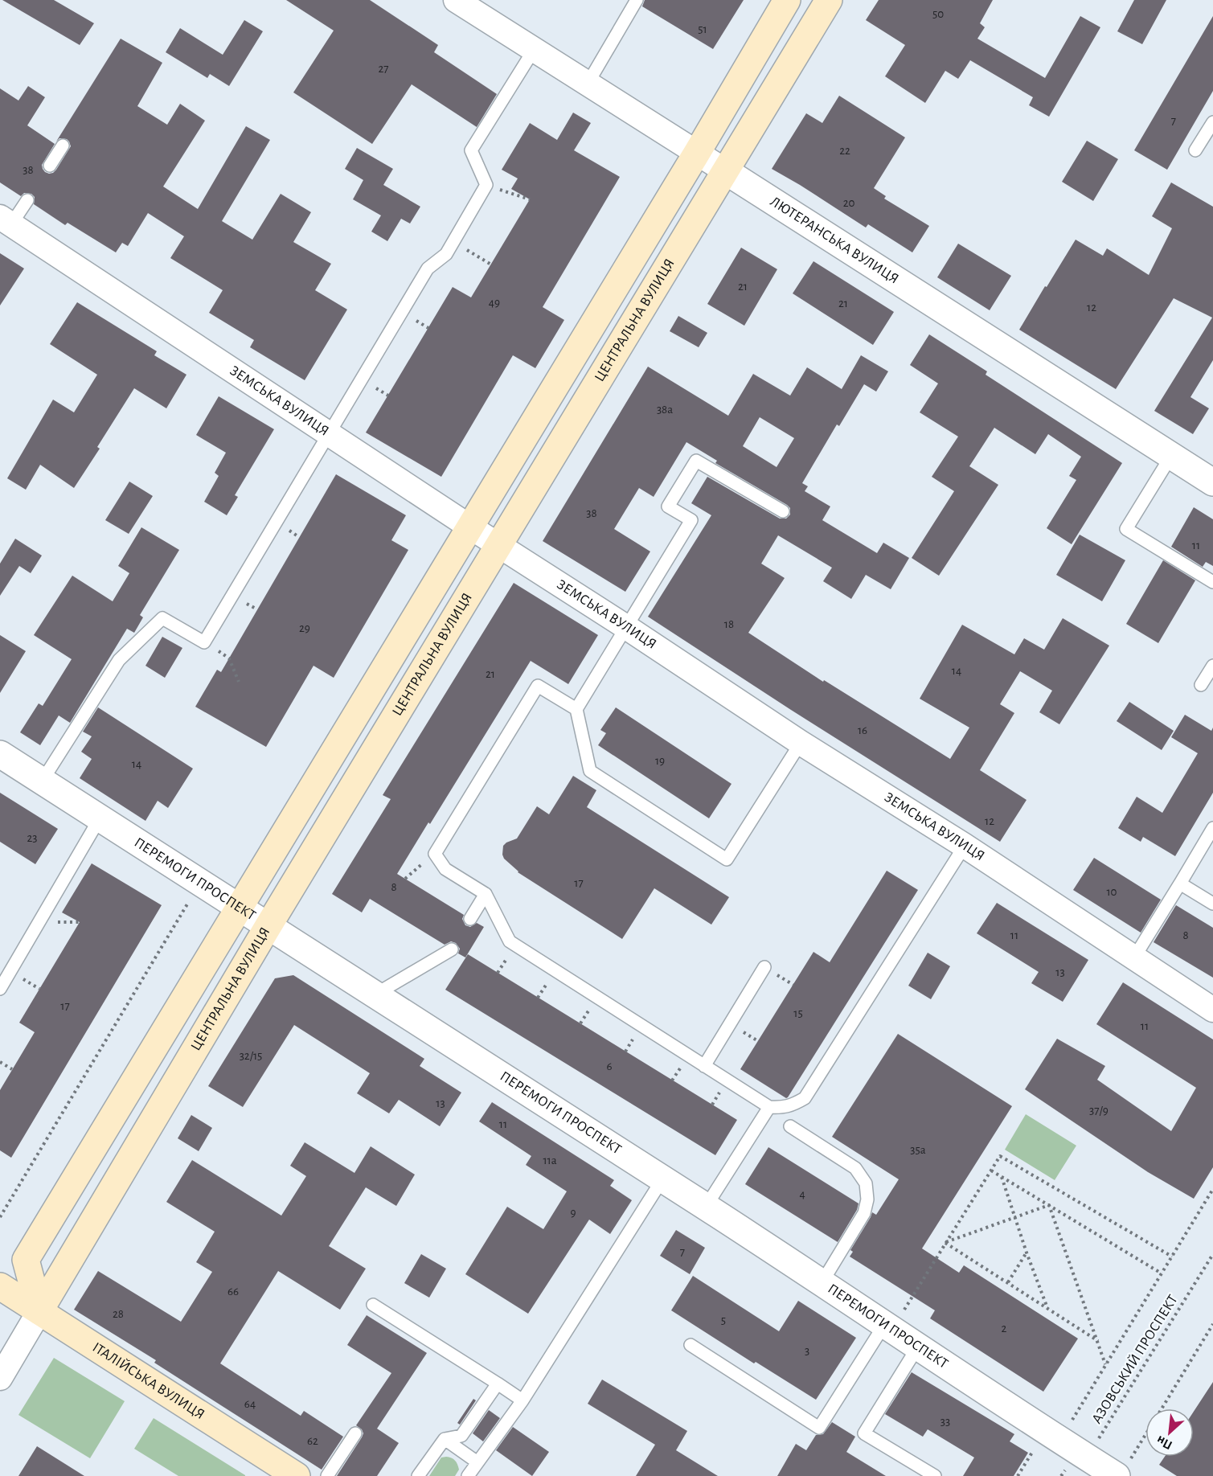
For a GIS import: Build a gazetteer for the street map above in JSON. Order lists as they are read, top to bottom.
{
  "streets": {
    "main road": ["ЦЕНТРАЛЬНА ВУЛИЦЯ", "ІТАЛІЙСЬКА ВУЛИЦЯ"],
    "street": ["ЛЮТЕРАНСЬКА ВУЛИЦЯ", "ЗЕМСЬКА ВУЛИЦЯ", "ПЕРЕМОГИ ПРОСПЕКТ"],
    "path": ["АЗОВСЬКИЙ ПРОСПЕКТ"]
  },
  "crossings": [
    ["ЛЮТЕРАНСЬКА ВУЛИЦЯ", "ЦЕНТРАЛЬНА ВУЛИЦЯ"],
    ["ЦЕНТРАЛЬНА ВУЛИЦЯ", "ЗЕМСЬКА ВУЛИЦЯ"],
    ["ЦЕНТРАЛЬНА ВУЛИЦЯ", "ПЕРЕМОГИ ПРОСПЕКТ"],
    ["ЦЕНТРАЛЬНА ВУЛИЦЯ", "ІТАЛІЙСЬКА ВУЛИЦЯ"],
    ["ПЕРЕМОГИ ПРОСПЕКТ", "АЗОВСЬКИЙ ПРОСПЕКТ"]
  ],
  "house_numbers": [
    "50",
    "51",
    "27",
    "7",
    "22",
    "38",
    "20",
    "21",
    "49",
    "21",
    "12",
    "38а",
    "38",
    "11",
    "18",
    "29",
    "14",
    "21",
    "16",
    "19",
    "14",
    "12",
    "23",
    "17",
    "8",
    "10",
    "11",
    "8",
    "13",
    "17",
    "15",
    "11",
    "32/15",
    "6",
    "13",
    "37/9",
    "11",
    "35а",
    "11а",
    "4",
    "9",
    "7",
    "66",
    "28",
    "5",
    "2",
    "3",
    "64",
    "33",
    "62"
  ],
  "north": "bottom left"
}
